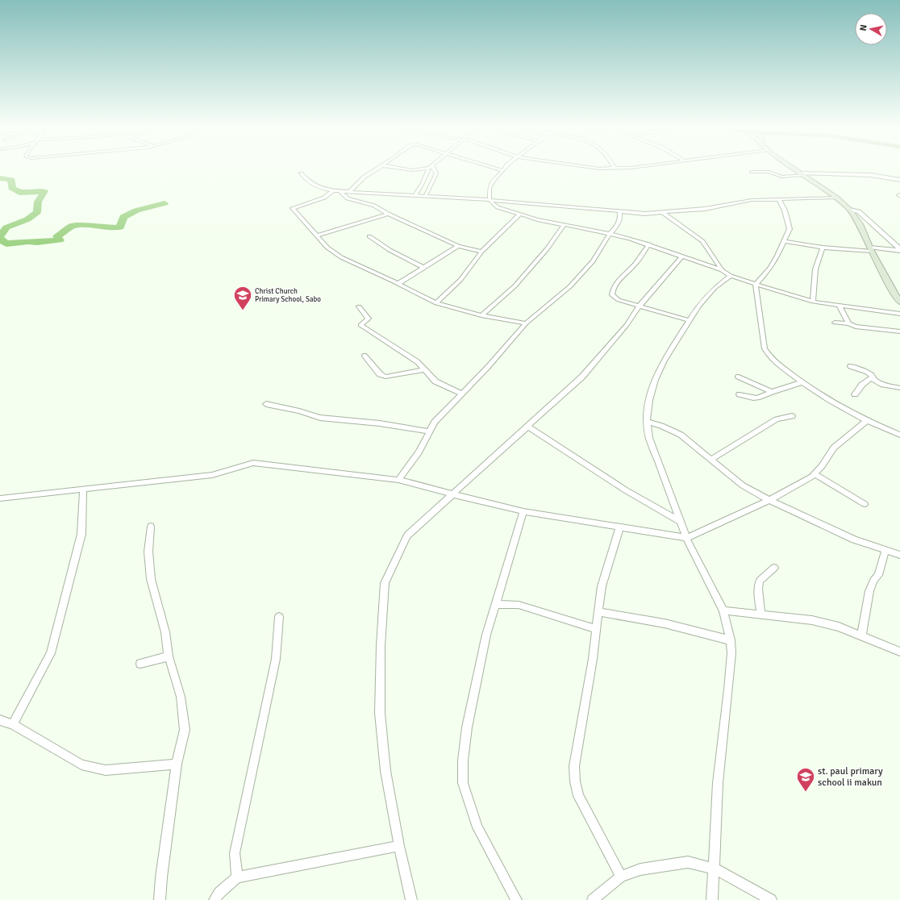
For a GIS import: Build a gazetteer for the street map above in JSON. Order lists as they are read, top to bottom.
{
  "places": {
    "school or university": ["Christ Church Primary School, Sabo", "st. paul primary school ii makun"]
  },
  "north": "left"
}
